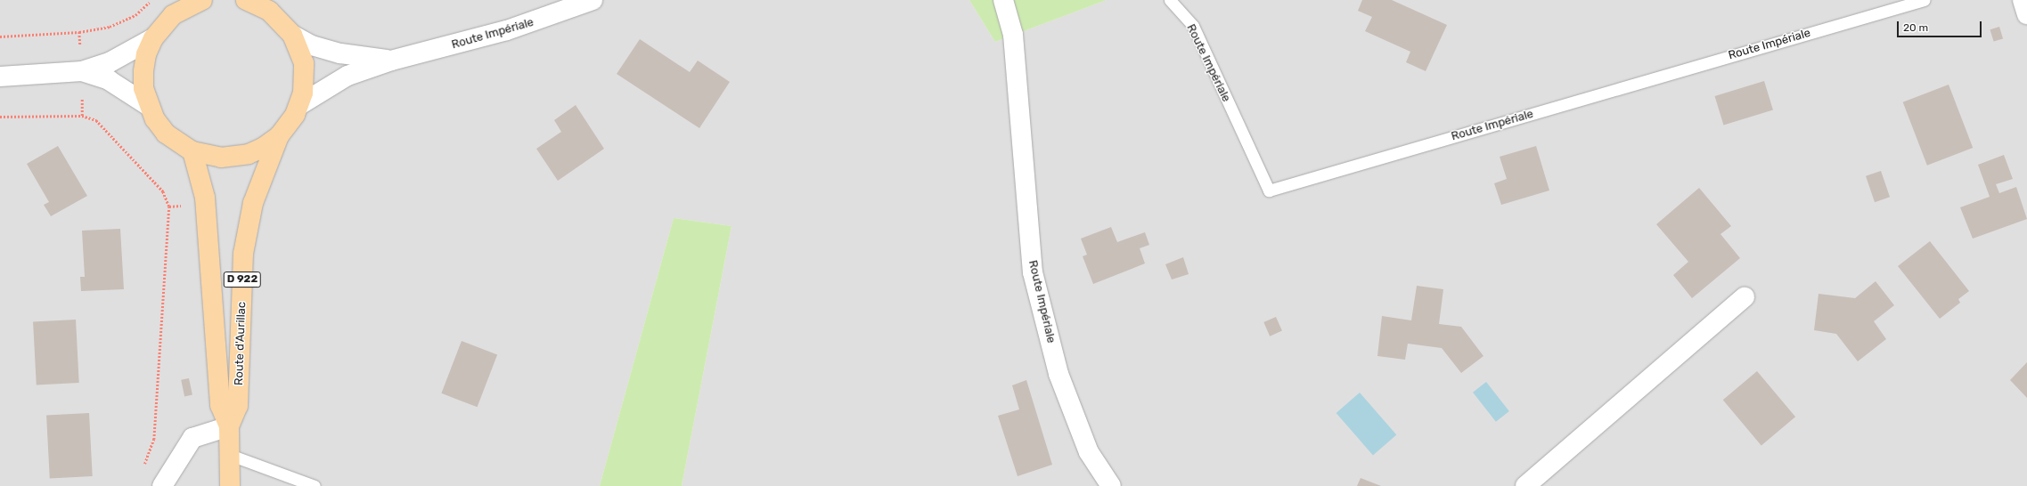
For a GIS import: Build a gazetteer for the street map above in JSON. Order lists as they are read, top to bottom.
{
  "streets": {
    "main road": ["D 922", "Route d'Aurillac"],
    "street": ["Route Impériale"]
  },
  "scale_bar": "20 m"
}
